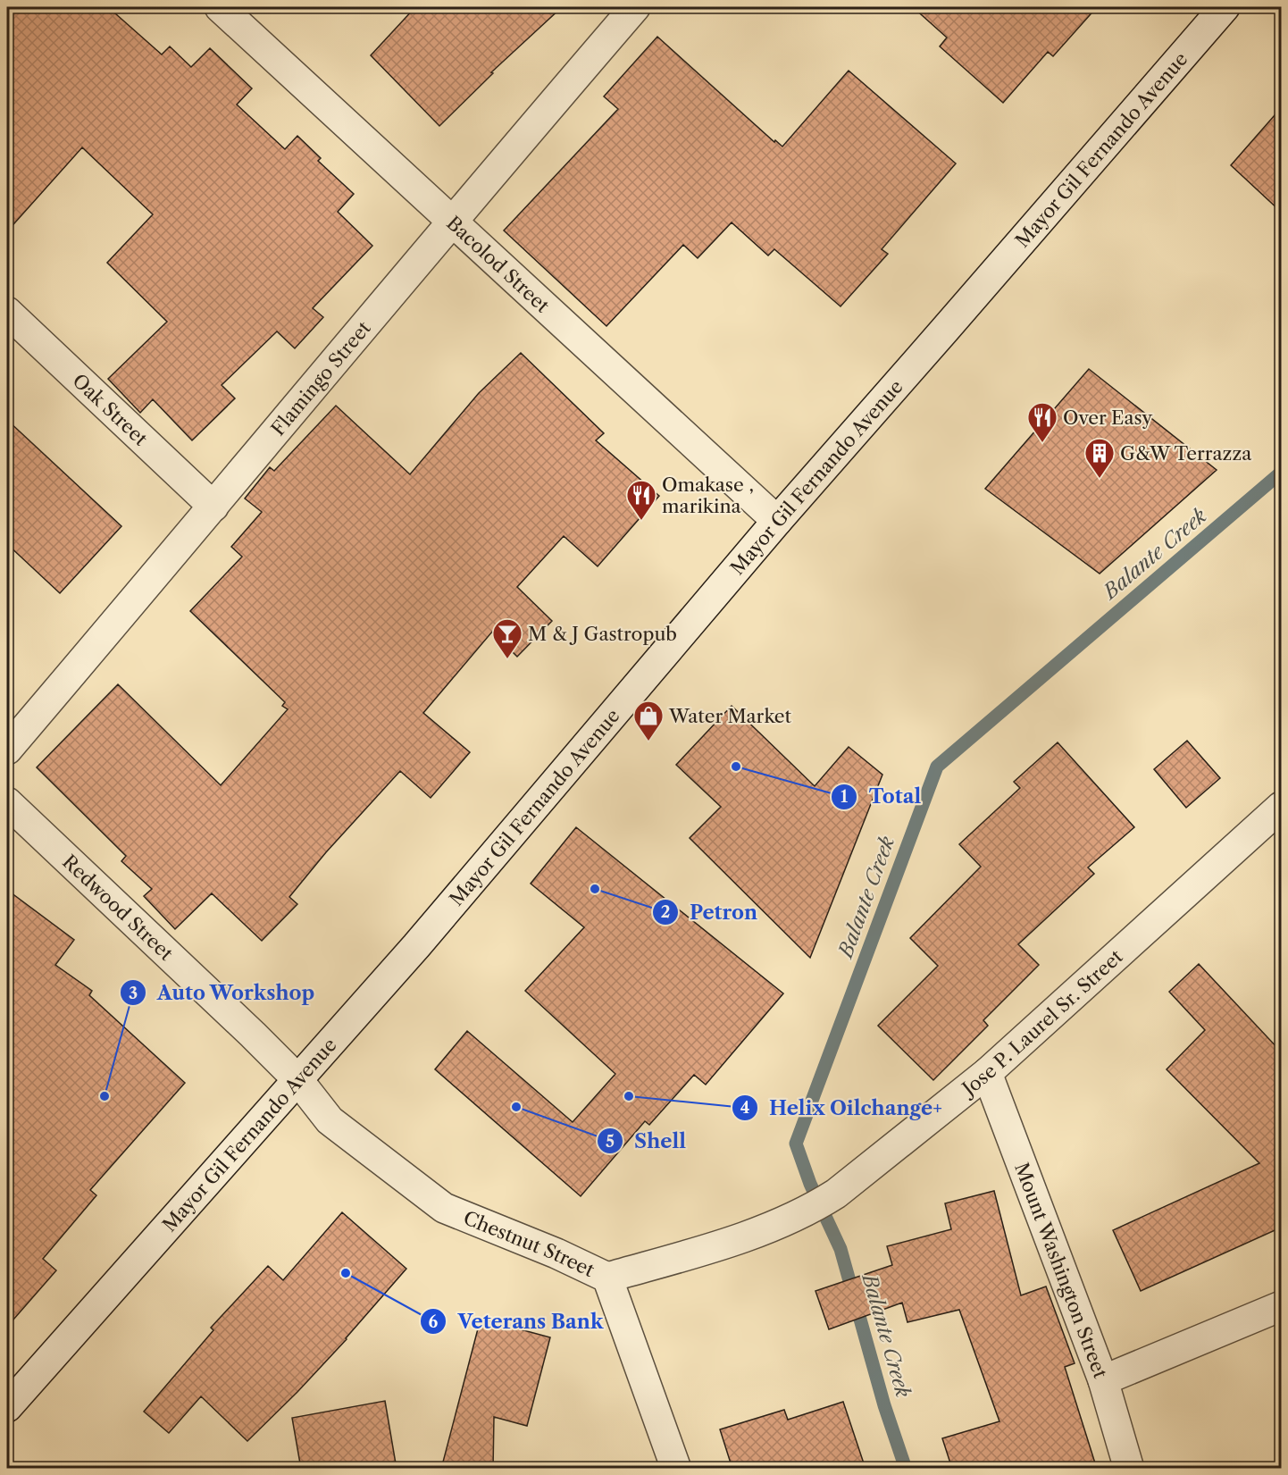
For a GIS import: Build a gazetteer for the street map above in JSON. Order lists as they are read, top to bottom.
{
  "streets": {
    "street": [
      "Mayor Gil Fernando Avenue",
      "Bacolod Street",
      "Flamingo Street",
      "Oak Street",
      "Redwood Street",
      "Jose P. Laurel Sr. Street",
      "Chestnut Street",
      "Mount Washington Street"
    ]
  },
  "crossings": [
    ["Mayor Gil Fernando Avenue", "Bacolod Street"],
    ["Mayor Gil Fernando Avenue", "Redwood Street"],
    ["Mayor Gil Fernando Avenue", "Chestnut Street"],
    ["Bacolod Street", "Flamingo Street"],
    ["Flamingo Street", "Oak Street"],
    ["Redwood Street", "Chestnut Street"],
    ["Jose P. Laurel Sr. Street", "Chestnut Street"],
    ["Jose P. Laurel Sr. Street", "Mount Washington Street"]
  ],
  "water": ["Balante Creek"],
  "places": {
    "restaurant": ["Over Easy", "Omakase , marikina"],
    "building": ["G&W Terrazza"],
    "bar": ["M & J Gastropub"],
    "shop": ["Water Market"],
    "other": [
      "Total",
      "Petron",
      "Auto Workshop",
      "Helix Oilchange+",
      "Shell",
      "Veterans Bank"
    ]
  }
}
